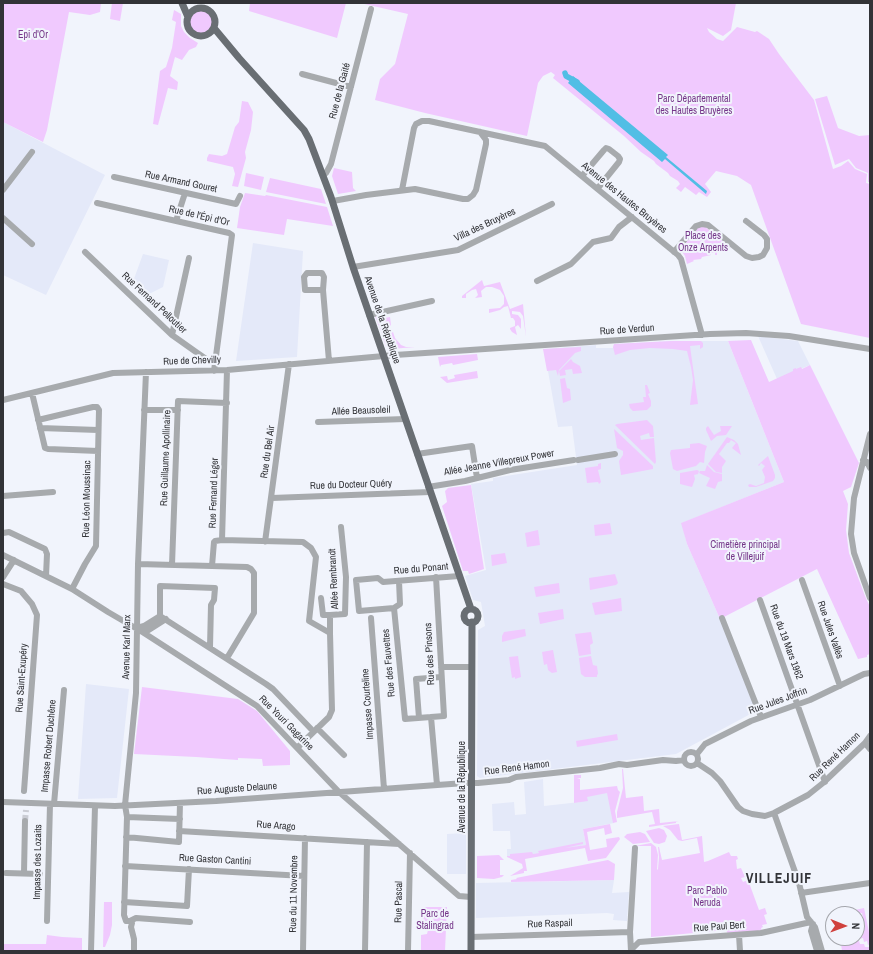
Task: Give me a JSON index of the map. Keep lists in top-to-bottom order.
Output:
{
  "streets": {
    "main road": ["Avenue de la République"],
    "street": [
      "Rue de la Gaité",
      "Rue Armand Gouret",
      "Avenue des Hautes Bruyères",
      "Rue de l'Épi d'Or",
      "Villa des Bruyères",
      "Rue Fernand Pelloutier",
      "Rue de Verdun",
      "Rue de Chevilly",
      "Allée Beausoleil",
      "Rue du Bel Air",
      "Rue Guillaume Apollinaire",
      "Allée Jeanne Villepreux Power",
      "Rue du Docteur Quéry",
      "Rue Fernand Léger",
      "Rue Léon Moussinac",
      "Rue du Ponant",
      "Allée Rembrandt",
      "Rue Jules Vallès",
      "Rue du 19 Mars 1962",
      "Avenue Karl Marx",
      "Rue des Pinsons",
      "Rue des Fauvettes",
      "Rue Saint-Exupéry",
      "Rue Jules Joffrin",
      "Impasse Courteline",
      "Rue Youri Gagarine",
      "Impasse Robert Duchêne",
      "Rue René Hamon",
      "Rue Auguste Delaune",
      "Rue Arago",
      "Rue Gaston Cantini",
      "Impasse des Lozaits",
      "Rue du 11 Novembre",
      "Rue Pascal",
      "Rue Raspail",
      "Rue Paul Bert"
    ]
  },
  "crossings": [
    ["Rue de la Gaité", "Avenue de la République"],
    ["Avenue des Hautes Bruyères", "Rue de Verdun"],
    ["Rue de l'Épi d'Or", "Rue Fernand Pelloutier"],
    ["Rue de l'Épi d'Or", "Rue de Chevilly"],
    ["Villa des Bruyères", "Avenue de la République"],
    ["Avenue de la République", "Rue de Verdun"],
    ["Avenue de la République", "Rue de Chevilly"],
    ["Avenue de la République", "Allée Beausoleil"],
    ["Avenue de la République", "Allée Jeanne Villepreux Power"],
    ["Avenue de la République", "Rue du Docteur Quéry"],
    ["Avenue de la République", "Rue du Ponant"],
    ["Avenue de la République", "Rue Youri Gagarine"],
    ["Avenue de la République", "Rue René Hamon"],
    ["Avenue de la République", "Rue Auguste Delaune"],
    ["Avenue de la République", "Rue Raspail"],
    ["Rue de Verdun", "Rue de Chevilly"],
    ["Rue de Chevilly", "Rue du Bel Air"],
    ["Rue de Chevilly", "Rue Fernand Léger"],
    ["Rue de Chevilly", "Rue Léon Moussinac"],
    ["Rue de Chevilly", "Avenue Karl Marx"],
    ["Rue du Bel Air", "Rue du Docteur Quéry"],
    ["Rue du Bel Air", "Rue Fernand Léger"],
    ["Rue Guillaume Apollinaire", "Rue Fernand Léger"],
    ["Allée Jeanne Villepreux Power", "Rue du Docteur Quéry"],
    ["Rue Fernand Léger", "Allée Rembrandt"],
    ["Rue Léon Moussinac", "Rue Youri Gagarine"],
    ["Rue du Ponant", "Rue des Pinsons"],
    ["Rue du Ponant", "Rue des Fauvettes"],
    ["Rue Jules Vallès", "Rue Jules Joffrin"],
    ["Rue du 19 Mars 1962", "Rue Jules Joffrin"],
    ["Rue du 19 Mars 1962", "Rue René Hamon"],
    ["Avenue Karl Marx", "Rue Youri Gagarine"],
    ["Avenue Karl Marx", "Rue Auguste Delaune"],
    ["Avenue Karl Marx", "Rue Gaston Cantini"],
    ["Rue des Pinsons", "Rue des Fauvettes"],
    ["Rue Jules Joffrin", "Rue René Hamon"],
    ["Impasse Courteline", "Rue Auguste Delaune"],
    ["Rue Youri Gagarine", "Rue Auguste Delaune"],
    ["Rue Youri Gagarine", "Rue Arago"],
    ["Rue Youri Gagarine", "Rue Pascal"],
    ["Impasse Robert Duchêne", "Rue Auguste Delaune"],
    ["Impasse Robert Duchêne", "Impasse des Lozaits"],
    ["Rue René Hamon", "Rue Auguste Delaune"],
    ["Rue Auguste Delaune", "Impasse des Lozaits"],
    ["Rue Arago", "Rue du 11 Novembre"],
    ["Rue Gaston Cantini", "Rue du 11 Novembre"]
  ],
  "districts": ["VILLEJUIF"],
  "parks": [
    "Epi d'Or",
    "Parc Départemental des Hautes Bruyères",
    "Place des Onze Arpents",
    "Cimetière principal de Villejuif",
    "Parc Pablo Neruda",
    "Parc de Stalingrad"
  ],
  "north": "right"
}
